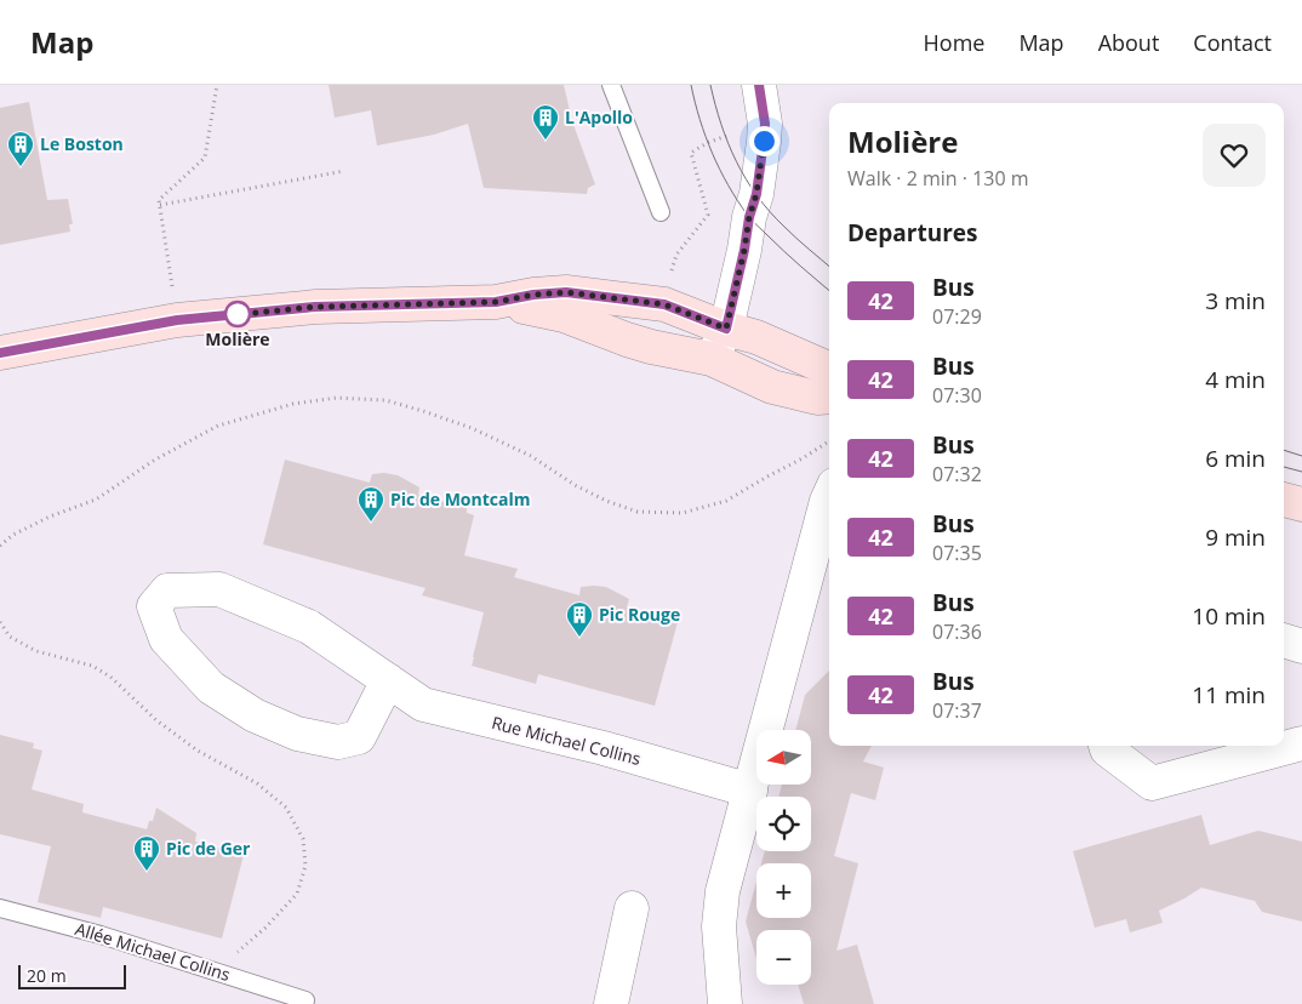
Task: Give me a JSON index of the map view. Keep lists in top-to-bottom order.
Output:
{
  "streets": {
    "street": ["Rue Michael Collins"],
    "lane": ["Allée Michael Collins"]
  },
  "places": {
    "building": [
      "L'Apollo",
      "Le Boston",
      "Pic de Montcalm",
      "Pic Rouge",
      "Pic de Ger"
    ],
    "other": ["Molière"]
  },
  "lines": ["bus line 42"],
  "scale_bar": "20 m",
  "north": "left",
  "page": {
    "header": "Map",
    "nav": [
      "Home",
      "Map",
      "About",
      "Contact"
    ],
    "heading": [
      ["Molière", "Walk · 2 min · 130 m"],
      "Departures"
    ],
    "list": [
      {
        "mark": "42",
        "name": "Bus",
        "note": "07:29",
        "value": "3 min"
      },
      {
        "mark": "42",
        "name": "Bus",
        "note": "07:30",
        "value": "4 min"
      },
      {
        "mark": "42",
        "name": "Bus",
        "note": "07:32",
        "value": "6 min"
      },
      {
        "mark": "42",
        "name": "Bus",
        "note": "07:35",
        "value": "9 min"
      },
      {
        "mark": "42",
        "name": "Bus",
        "note": "07:36",
        "value": "10 min"
      },
      {
        "mark": "42",
        "name": "Bus",
        "note": "07:37",
        "value": "11 min"
      }
    ],
    "map_buttons": ["+", "−"],
    "scale": "20 m"
  }
}
